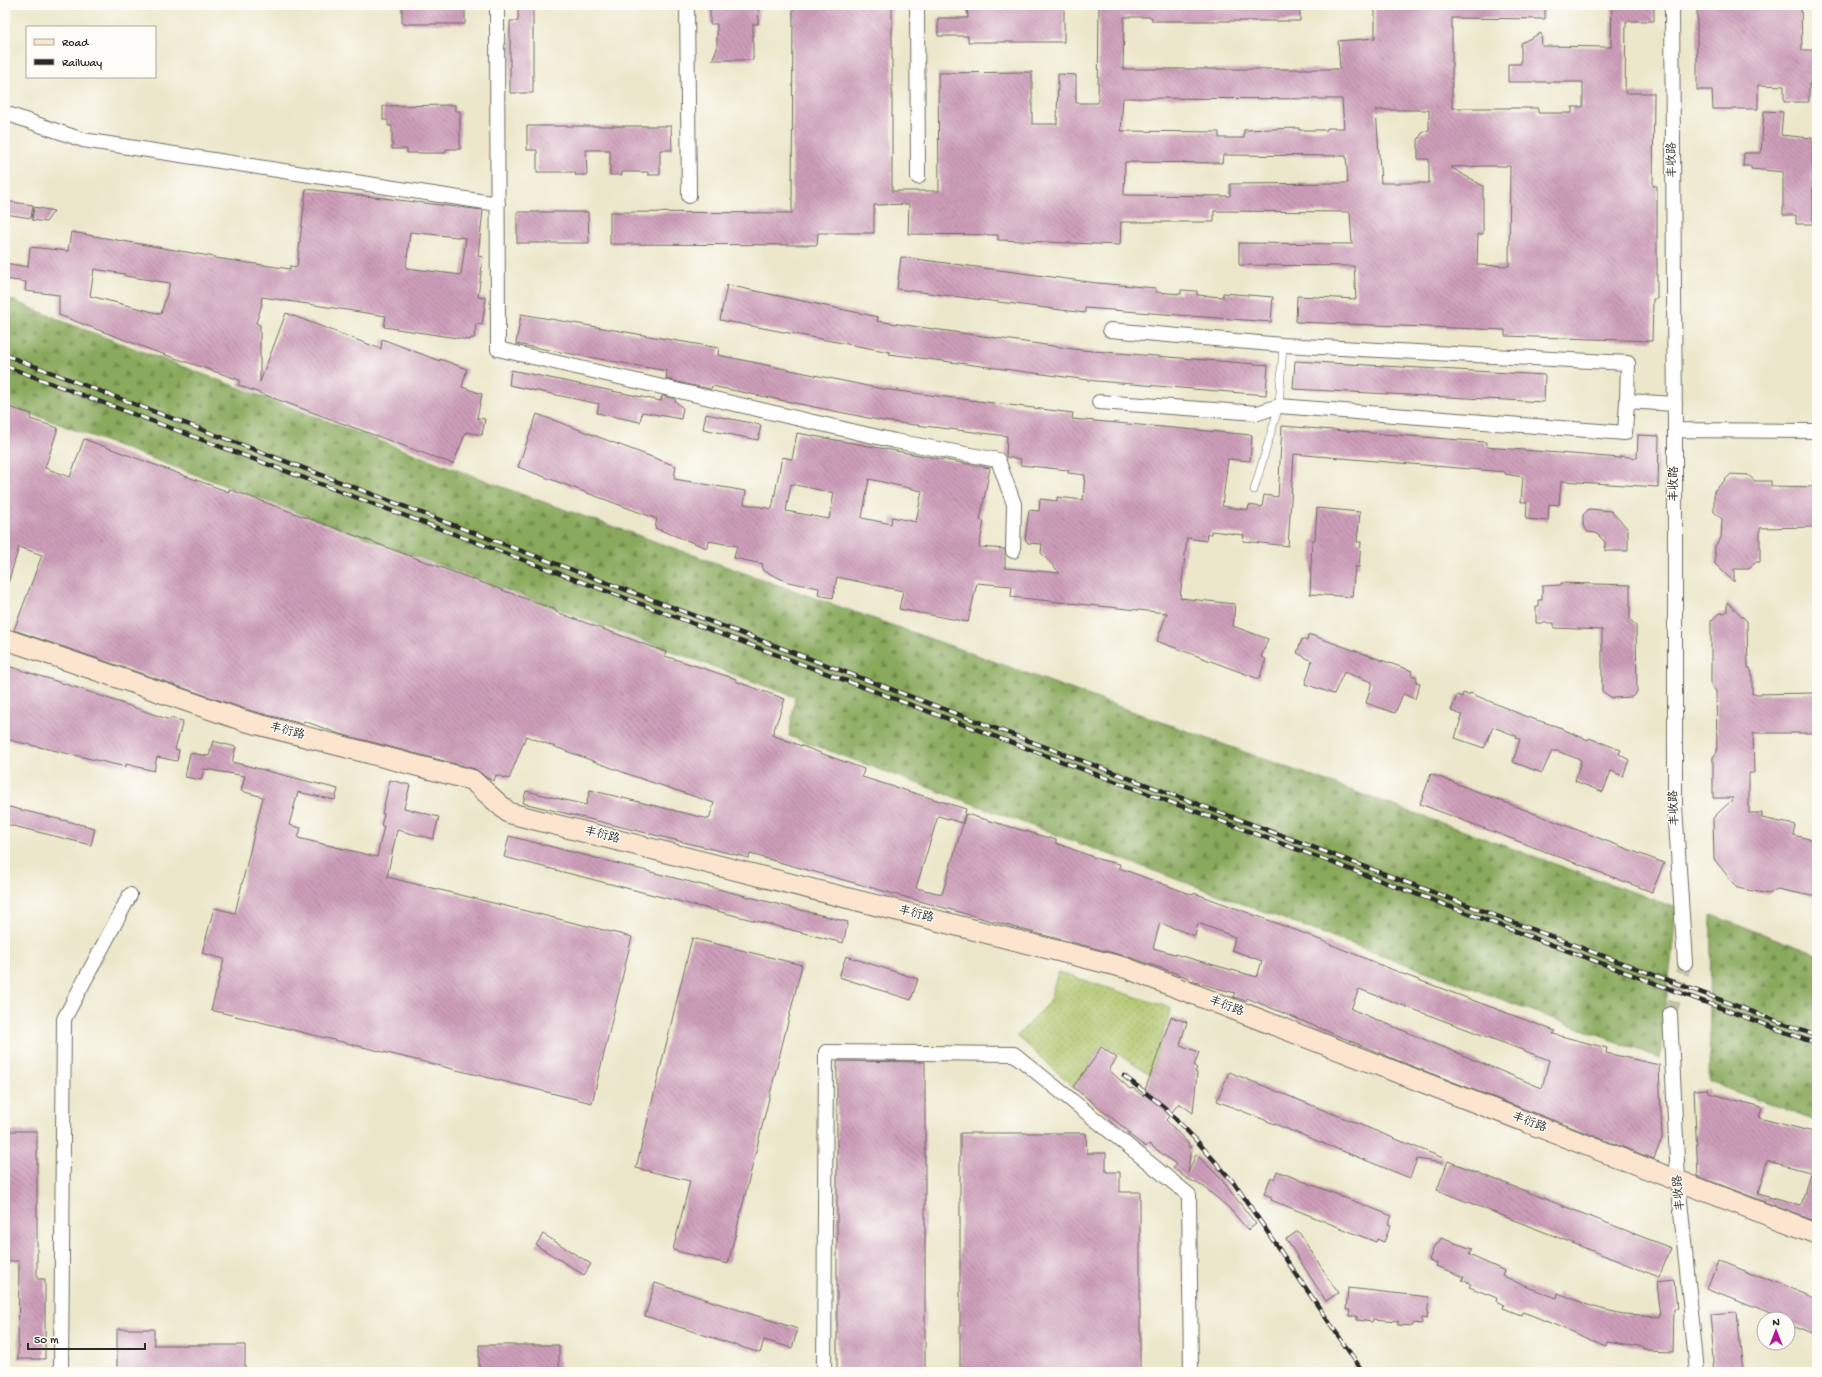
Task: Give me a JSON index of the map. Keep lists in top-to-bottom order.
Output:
{
  "streets": {
    "street": ["丰收路", "丰衍路"]
  },
  "crossings": [
    ["丰收路", "丰衍路"]
  ],
  "legend": ["Road", "Railway"],
  "scale_bar": "50 m",
  "north": "top"
}
